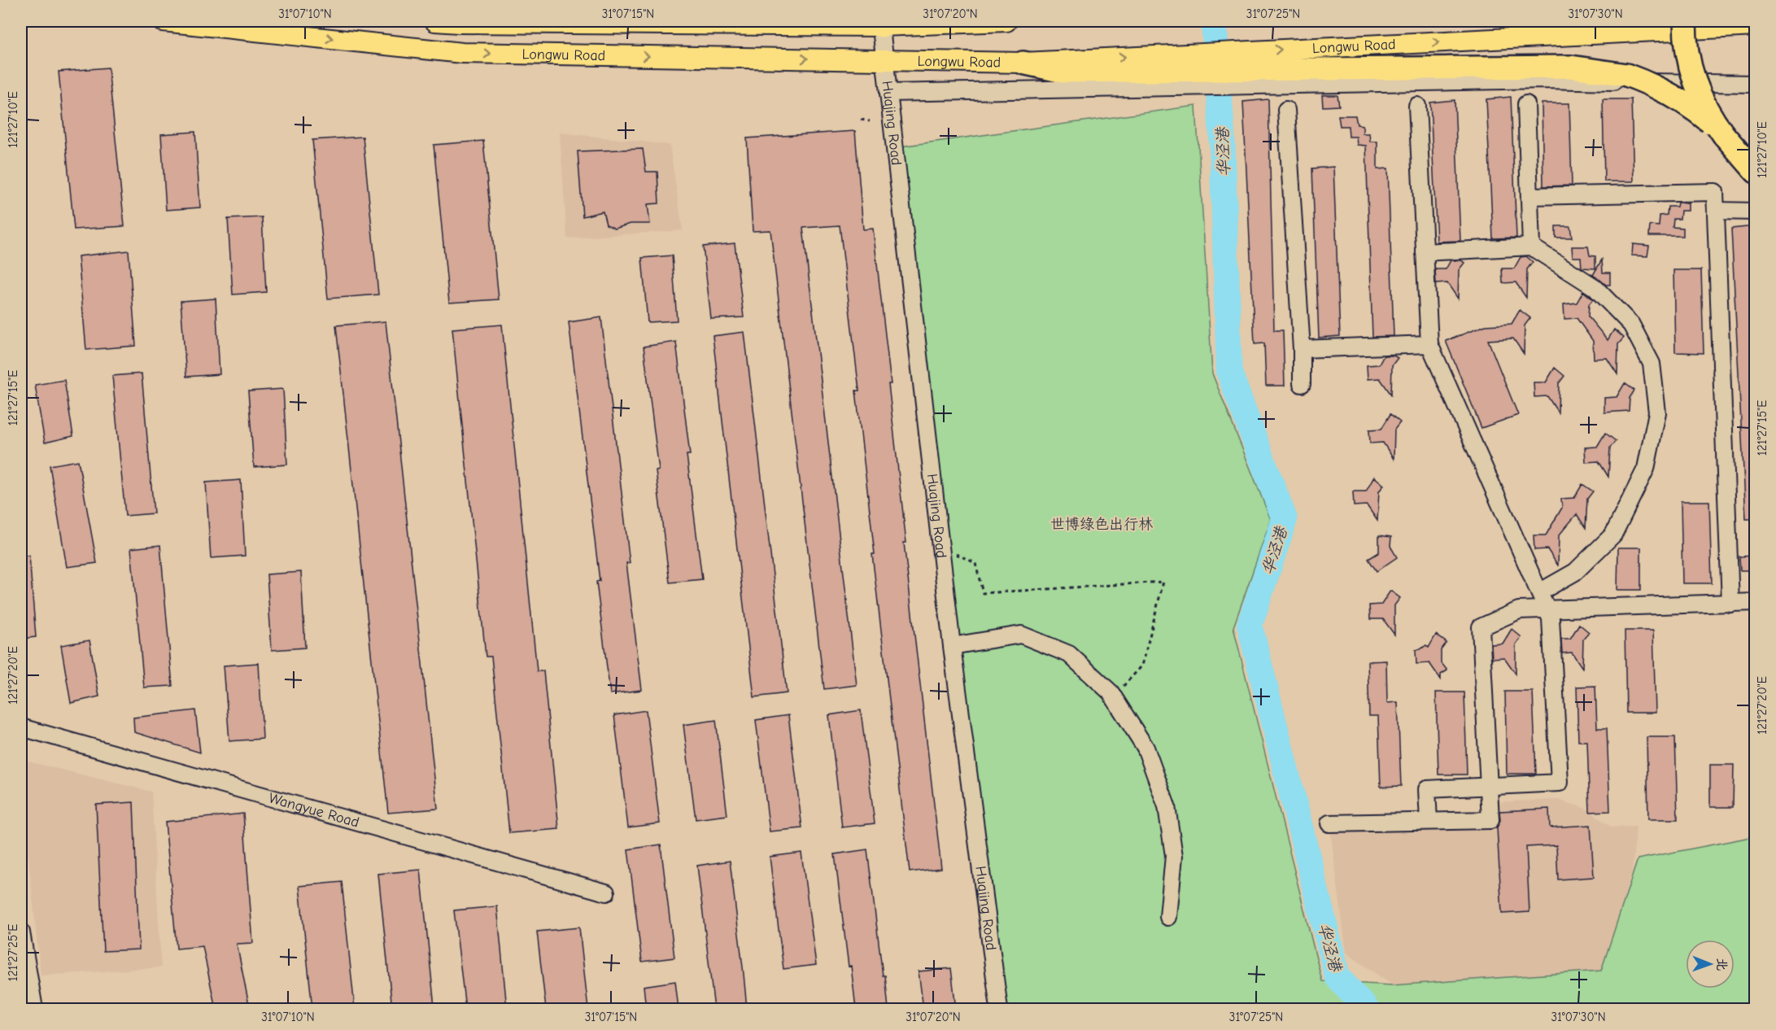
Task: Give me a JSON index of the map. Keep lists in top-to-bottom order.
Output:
{
  "streets": {
    "main road": ["Longwu Road"],
    "street": ["Huajing Road", "Wangyue Road"]
  },
  "crossings": [
    ["Longwu Road", "Huajing Road"]
  ],
  "water": ["华泾港"],
  "parks": ["世博绿色出行林"],
  "north": "right",
  "coordinates": [
    "31°07'10\"N",
    "31°07'15\"N",
    "31°07'20\"N",
    "31°07'25\"N",
    "31°07'30\"N",
    "121°27'10\"E",
    "121°27'15\"E",
    "121°27'20\"E",
    "121°27'25\"E"
  ]
}
